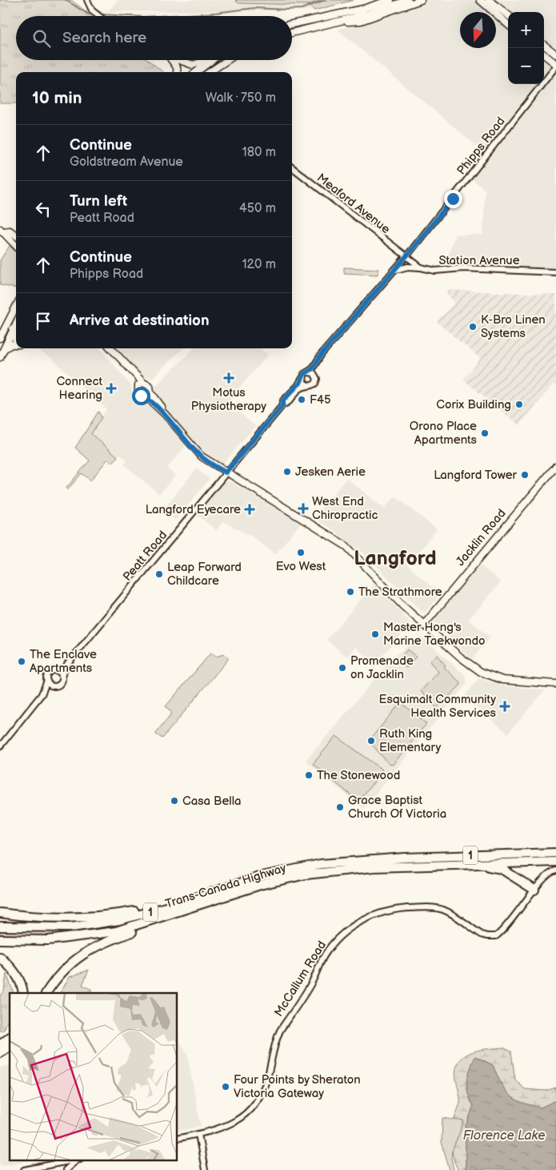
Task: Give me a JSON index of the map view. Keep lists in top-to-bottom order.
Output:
{
  "streets": {
    "highway": ["1", "Trans-Canada Highway"],
    "main road": ["Jacklin Road"],
    "street": [
      "Phipps Road",
      "Meaford Avenue",
      "Station Avenue",
      "Peatt Road",
      "McCallum Road"
    ]
  },
  "crossings": [
    ["Phipps Road", "Meaford Avenue"],
    ["Phipps Road", "Station Avenue"],
    ["Phipps Road", "Peatt Road"],
    ["Meaford Avenue", "Station Avenue"],
    ["Meaford Avenue", "Peatt Road"],
    ["Station Avenue", "Peatt Road"]
  ],
  "districts": ["Langford"],
  "water": ["Florence Lake"],
  "places": {
    "other": [
      "K-Bro Linen Systems",
      "F45",
      "Corix Building",
      "Orono Place Apartments",
      "Jesken Aerie",
      "Langford Tower",
      "Evo West",
      "Leap Forward Childcare",
      "The Strathmore",
      "Master Hong's Marine Taekwondo",
      "The Enclave Apartments",
      "Promenade on Jacklin",
      "Ruth King Elementary",
      "The Stonewood",
      "Casa Bella",
      "Grace Baptist Church Of Victoria",
      "Four Points by Sheraton Victoria Gateway"
    ],
    "health": [
      "Motus Physiotherapy",
      "Connect Hearing",
      "West End Chiropractic",
      "Langford Eyecare",
      "Esquimalt Community Health Services"
    ]
  },
  "north": "bottom",
  "page": {
    "map_buttons": ["+", "−"],
    "search": "Search here",
    "heading": ["10 min", "Walk · 750 m"],
    "list": [
      ["Continue", "Goldstream Avenue", "180 m"],
      ["Turn left", "Peatt Road", "450 m"],
      ["Continue", "Phipps Road", "120 m"],
      "Arrive at destination"
    ]
  }
}
